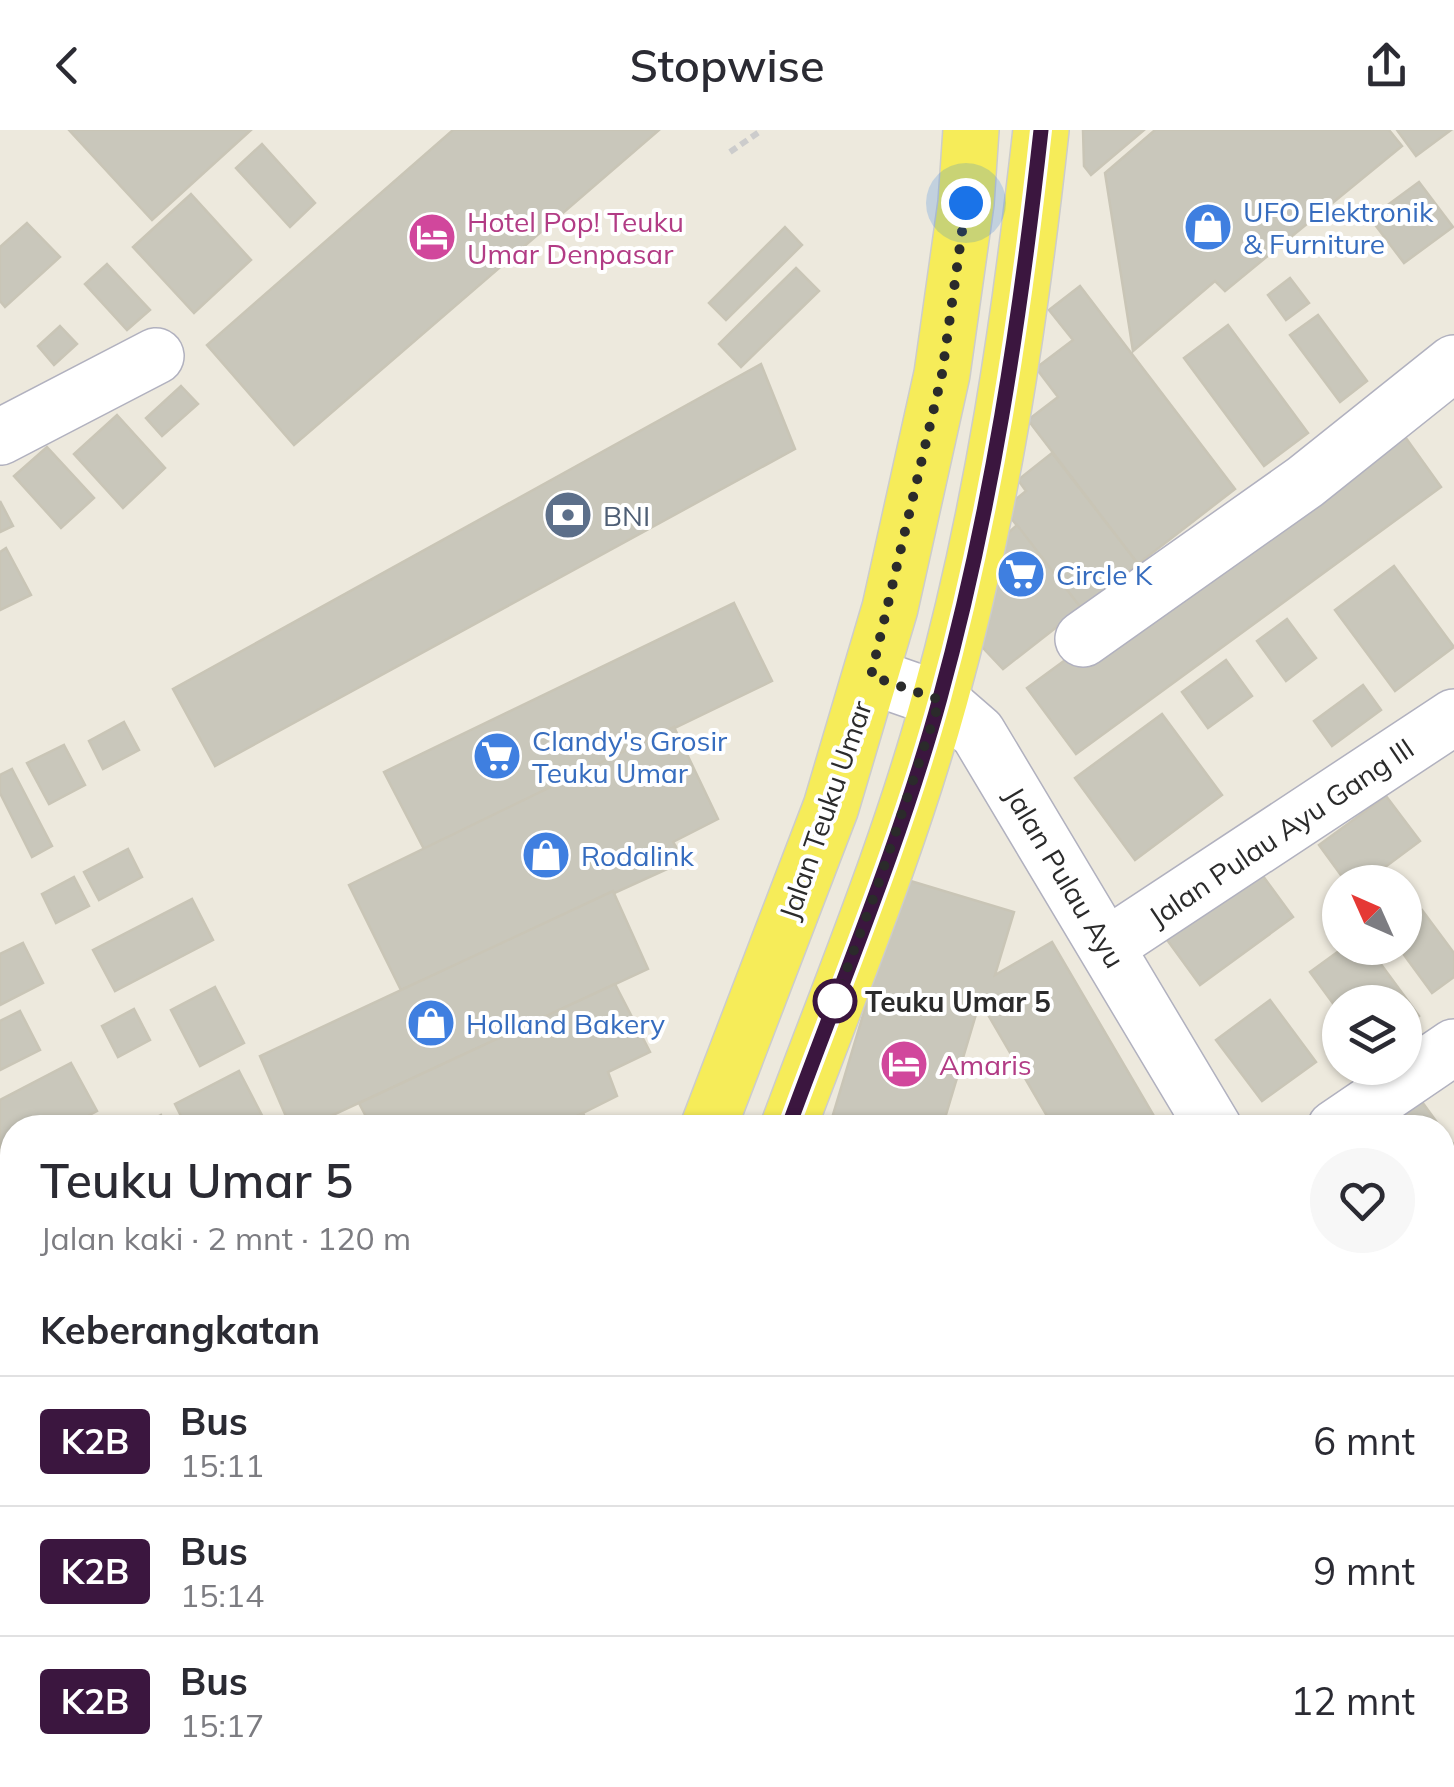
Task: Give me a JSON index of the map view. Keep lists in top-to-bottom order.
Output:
{
  "streets": {
    "main road": ["Jalan Teuku Umar"],
    "street": ["Jalan Pulau Ayu Gang III", "Jalan Pulau Ayu"]
  },
  "crossings": [
    ["Jalan Teuku Umar", "Jalan Pulau Ayu"],
    ["Jalan Pulau Ayu Gang III", "Jalan Pulau Ayu"]
  ],
  "places": {
    "shop": ["UFO Elektronik & Furniture", "Rodalink", "Holland Bakery"],
    "hotel": ["Hotel Pop! Teuku Umar Denpasar", "Amaris"],
    "bank": ["BNI"],
    "supermarket": ["Circle K", "Clandy's Grosir Teuku Umar"],
    "other": ["Teuku Umar 5"]
  },
  "lines": ["bus line K2B"],
  "north": "top left",
  "page": {
    "header": "Stopwise",
    "heading": [
      ["Teuku Umar 5", "Jalan kaki · 2 mnt · 120 m"],
      "Keberangkatan"
    ],
    "list": [
      {
        "mark": "K2B",
        "name": "Bus",
        "note": "15:11",
        "value": "6 mnt"
      },
      {
        "mark": "K2B",
        "name": "Bus",
        "note": "15:14",
        "value": "9 mnt"
      },
      {
        "mark": "K2B",
        "name": "Bus",
        "note": "15:17",
        "value": "12 mnt"
      }
    ]
  }
}
